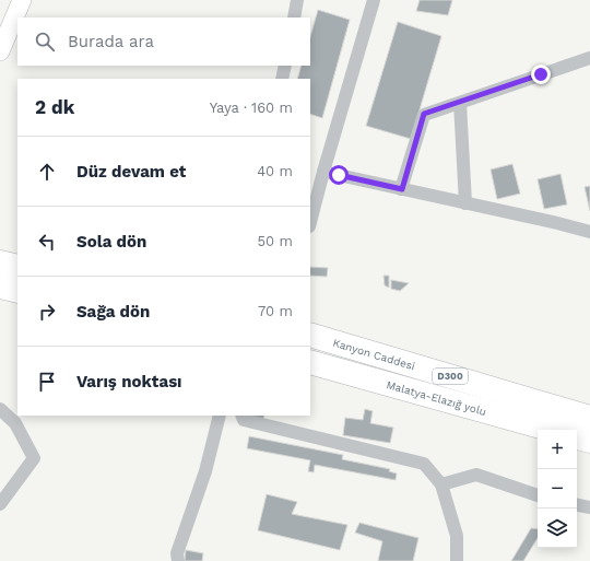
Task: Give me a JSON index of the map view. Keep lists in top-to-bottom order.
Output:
{
  "streets": {
    "highway": ["Kanyon Caddesi", "D300", "Malatya-Elazığ yolu"]
  },
  "page": {
    "search": "Burada ara",
    "heading": ["2 dk", "Yaya · 160 m"],
    "list": [
      ["Düz devam et", "40 m"],
      ["Sola dön", "50 m"],
      ["Sağa dön", "70 m"],
      "Varış noktası"
    ],
    "map_buttons": ["+", "−"]
  }
}
